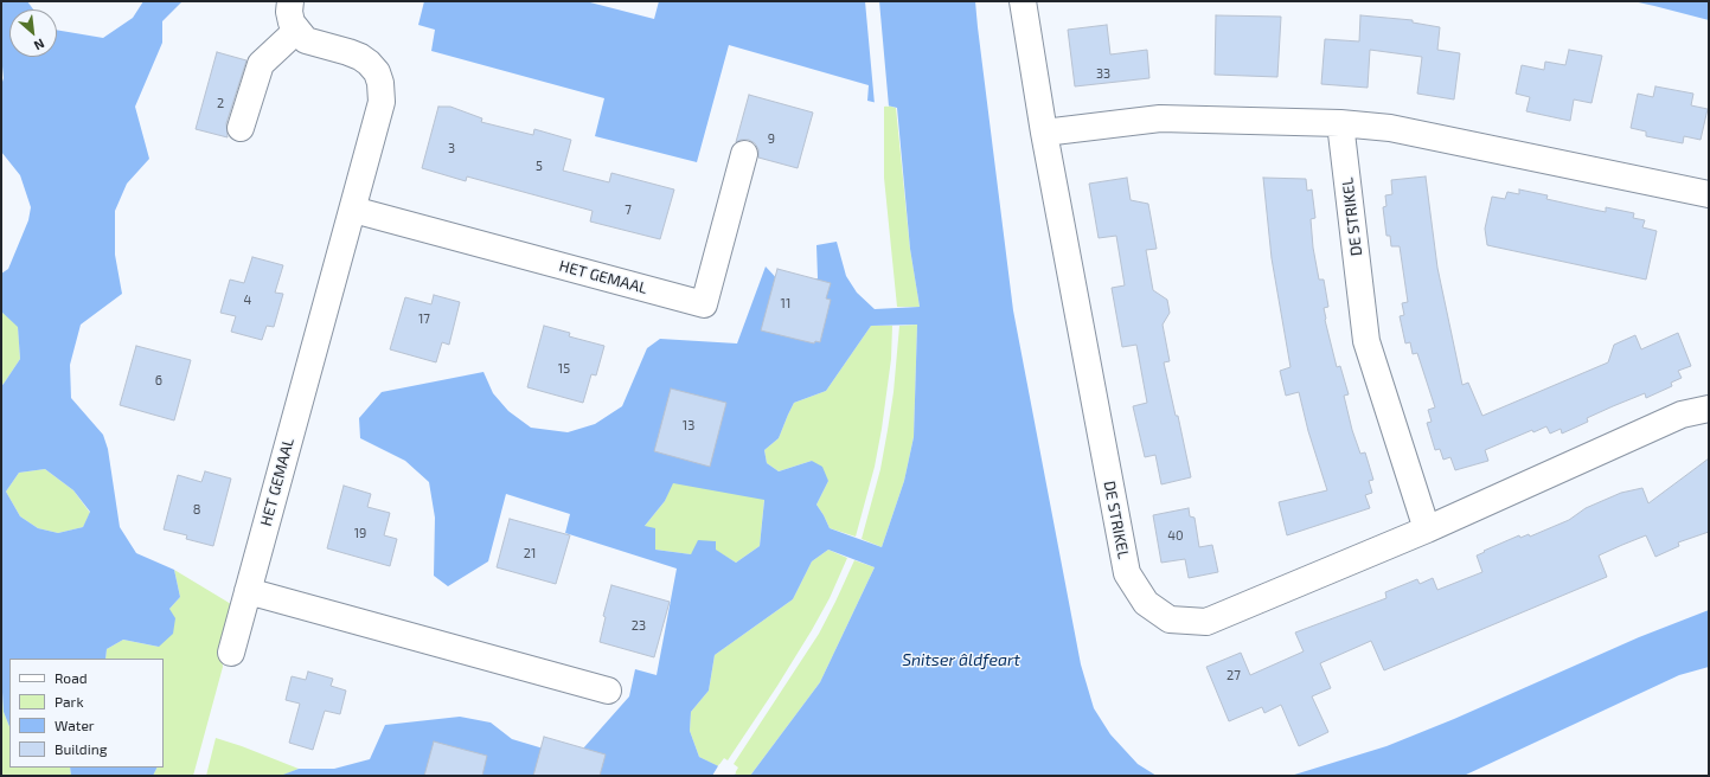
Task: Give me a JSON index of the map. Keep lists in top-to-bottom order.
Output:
{
  "streets": {
    "street": ["DE STRIKEL", "HET GEMAAL"]
  },
  "water": ["Snitser âldfeart"],
  "house_numbers": [
    "33",
    "2",
    "9",
    "3",
    "5",
    "7",
    "4",
    "11",
    "17",
    "15",
    "6",
    "13",
    "8",
    "19",
    "40",
    "21",
    "23",
    "27"
  ],
  "legend": [
    "Road",
    "Park",
    "Water",
    "Building"
  ],
  "north": "bottom right"
}
